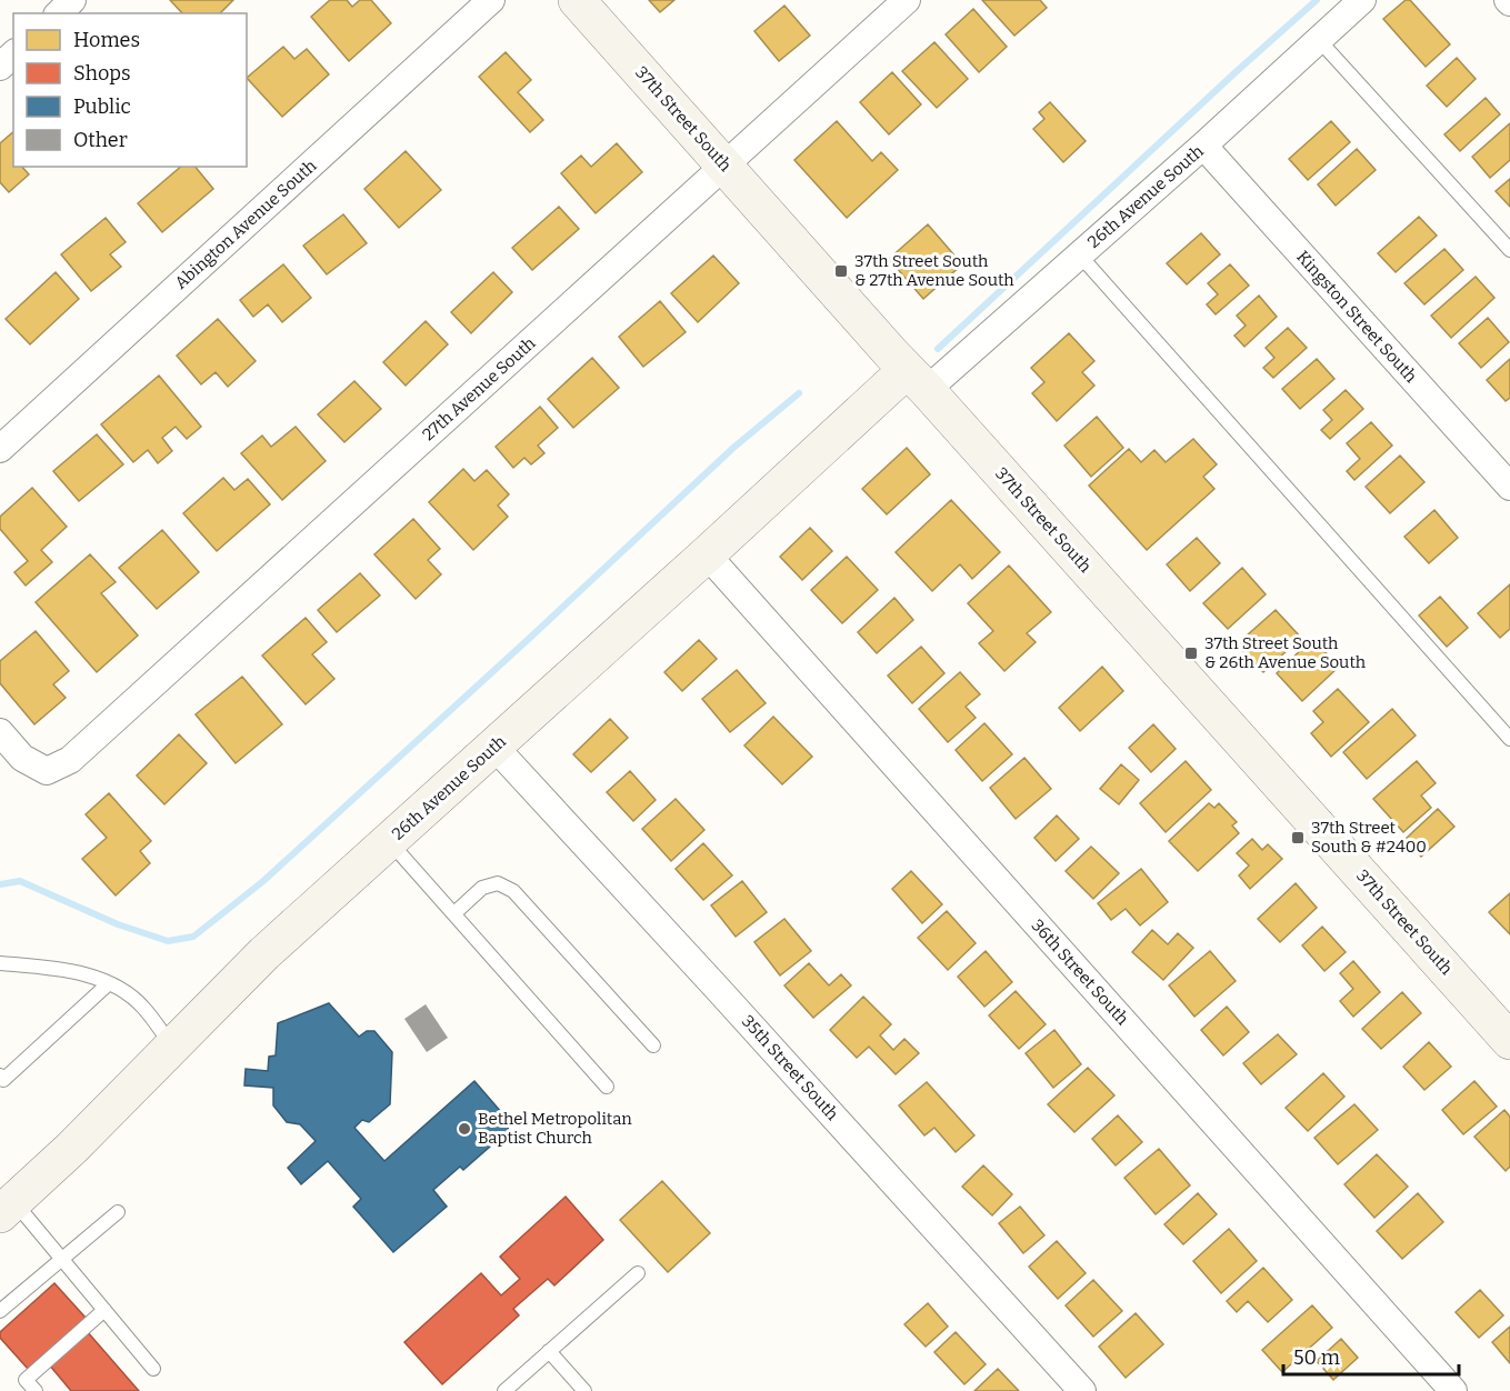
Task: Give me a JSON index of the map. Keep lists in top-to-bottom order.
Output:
{
  "streets": {
    "street": [
      "37th Street South",
      "26th Avenue South",
      "Abington Avenue South",
      "Kingston Street South",
      "27th Avenue South",
      "36th Street South",
      "35th Street South"
    ]
  },
  "crossings": [
    ["37th Street South", "26th Avenue South"],
    ["37th Street South", "27th Avenue South"],
    ["26th Avenue South", "Kingston Street South"],
    ["26th Avenue South", "36th Street South"],
    ["26th Avenue South", "35th Street South"]
  ],
  "places": {
    "transit": ["37th Street South & 27th Avenue South", "37th Street South & 26th Avenue South", "37th Street South & #2400"],
    "other": ["Bethel Metropolitan Baptist Church"]
  },
  "legend": [
    "Homes",
    "Shops",
    "Public",
    "Other"
  ],
  "scale_bar": "50 m"
}
